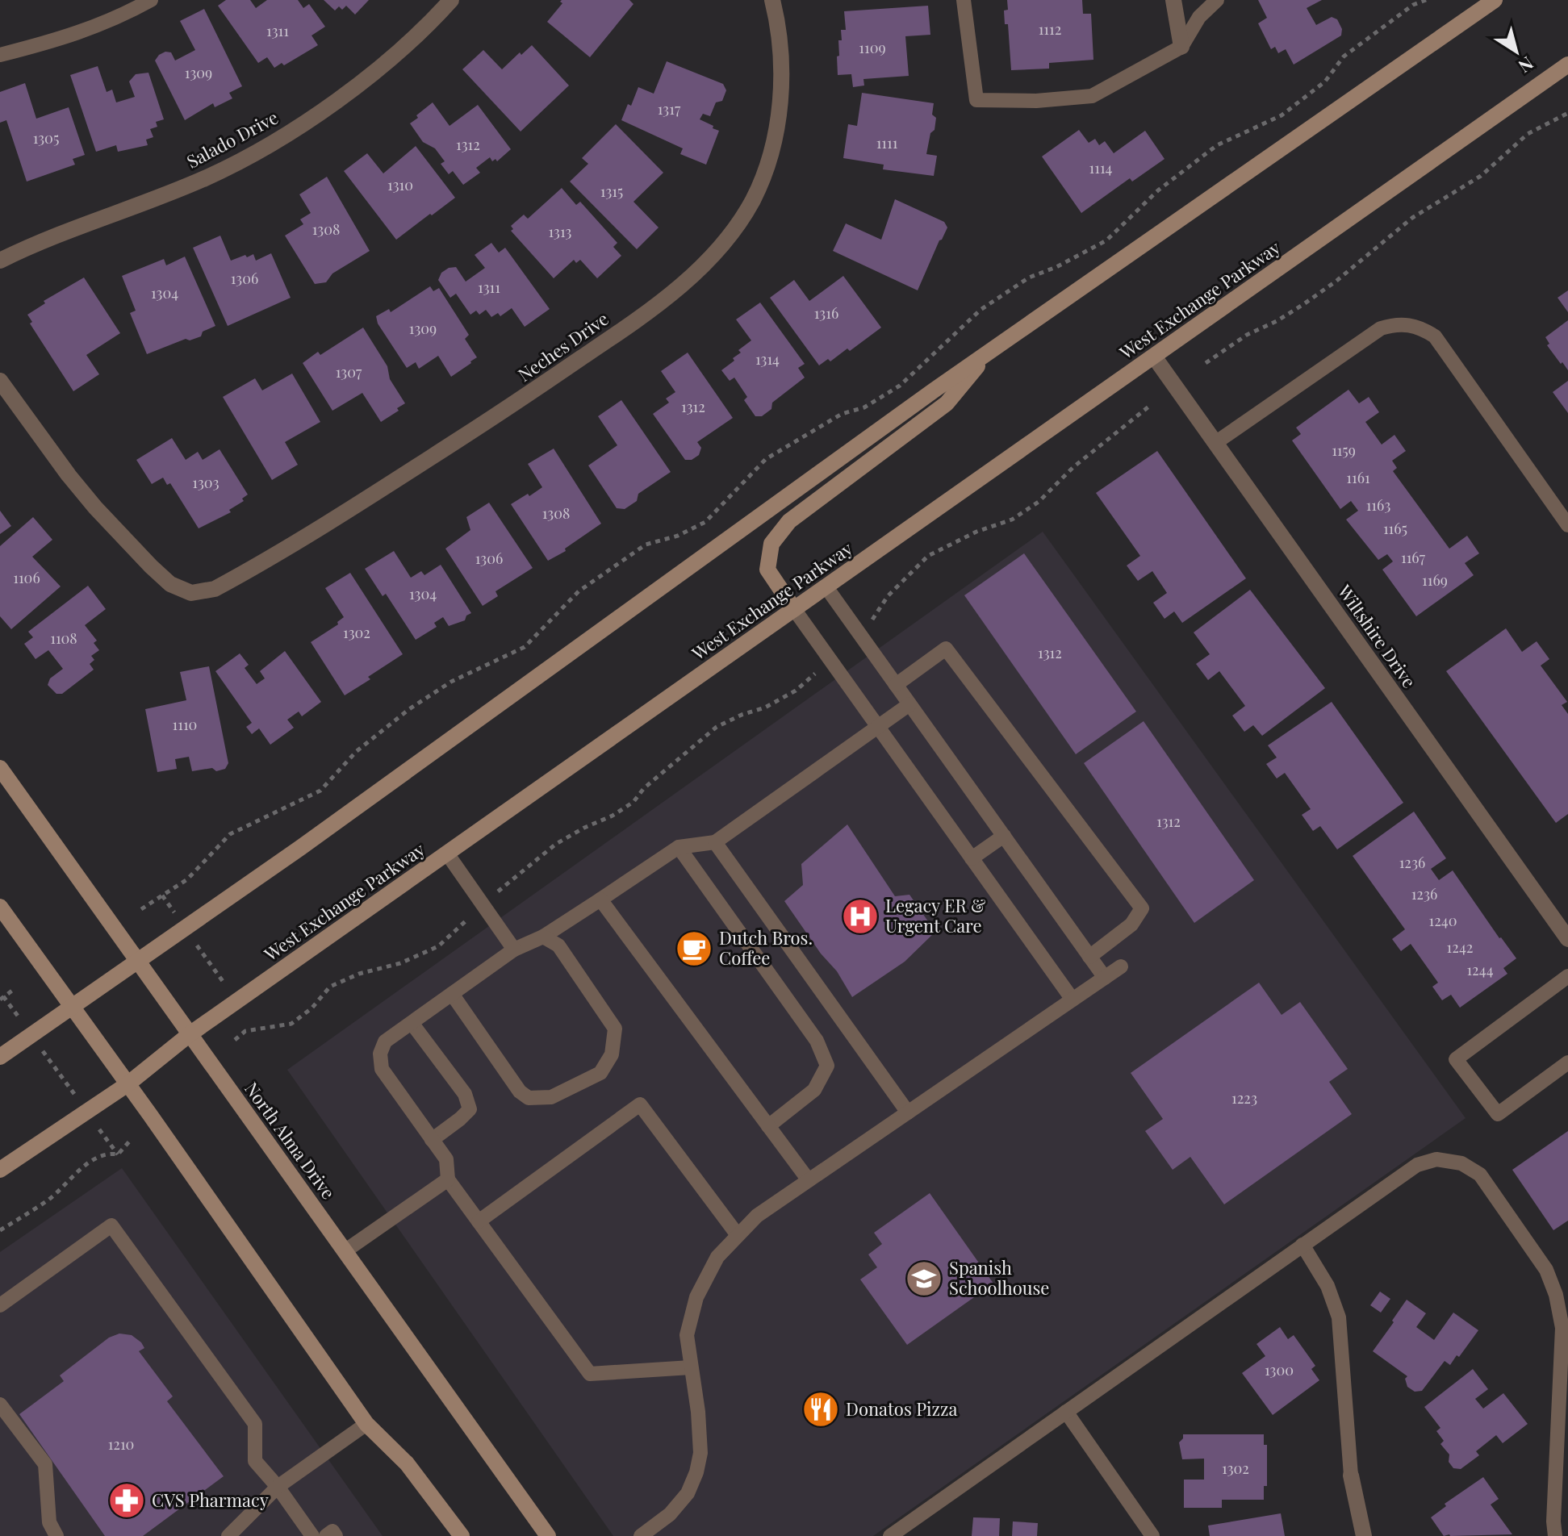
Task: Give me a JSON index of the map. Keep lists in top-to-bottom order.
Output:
{
  "streets": {
    "main road": ["West Exchange Parkway", "North Alma Drive"],
    "street": ["Salado Drive", "Neches Drive", "Wiltshire Drive"]
  },
  "crossings": [
    ["West Exchange Parkway", "Wiltshire Drive"],
    ["West Exchange Parkway", "North Alma Drive"]
  ],
  "places": {
    "hospital": ["Legacy ER & Urgent Care"],
    "cafe": ["Dutch Bros. Coffee"],
    "school or university": ["Spanish Schoolhouse"],
    "restaurant": ["Donatos Pizza"],
    "pharmacy": ["CVS Pharmacy"]
  },
  "house_numbers": [
    "1112",
    "1311",
    "1109",
    "1309",
    "1317",
    "1305",
    "1111",
    "1312",
    "1114",
    "1310",
    "1315",
    "1308",
    "1313",
    "1306",
    "1311",
    "1304",
    "1316",
    "1309",
    "1314",
    "1307",
    "1312",
    "1159",
    "1161",
    "1303",
    "1163",
    "1308",
    "1165",
    "1167",
    "1306",
    "1106",
    "1169",
    "1304",
    "1302",
    "1108",
    "1312",
    "1110",
    "1312",
    "1236",
    "1236",
    "1240",
    "1242",
    "1244",
    "1223",
    "1300",
    "1210",
    "1302"
  ],
  "north": "bottom right"
}
